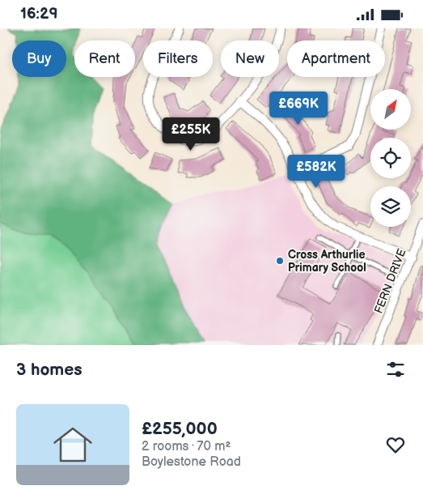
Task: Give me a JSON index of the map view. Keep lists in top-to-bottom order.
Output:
{
  "streets": {
    "street": ["FERN DRIVE"]
  },
  "places": ["Cross Arthurlie Primary School"],
  "north": "top right",
  "page": {
    "status": "16:29",
    "chip": [
      "Buy",
      "Rent",
      "Filters",
      "New",
      "Apartment"
    ],
    "price": ["£669K", "£255K", "£582K"],
    "heading": "3 homes",
    "list": [
      {
        "name": "£255,000",
        "note": "2 rooms · 70 m² · Boylestone Road"
      }
    ]
  }
}
